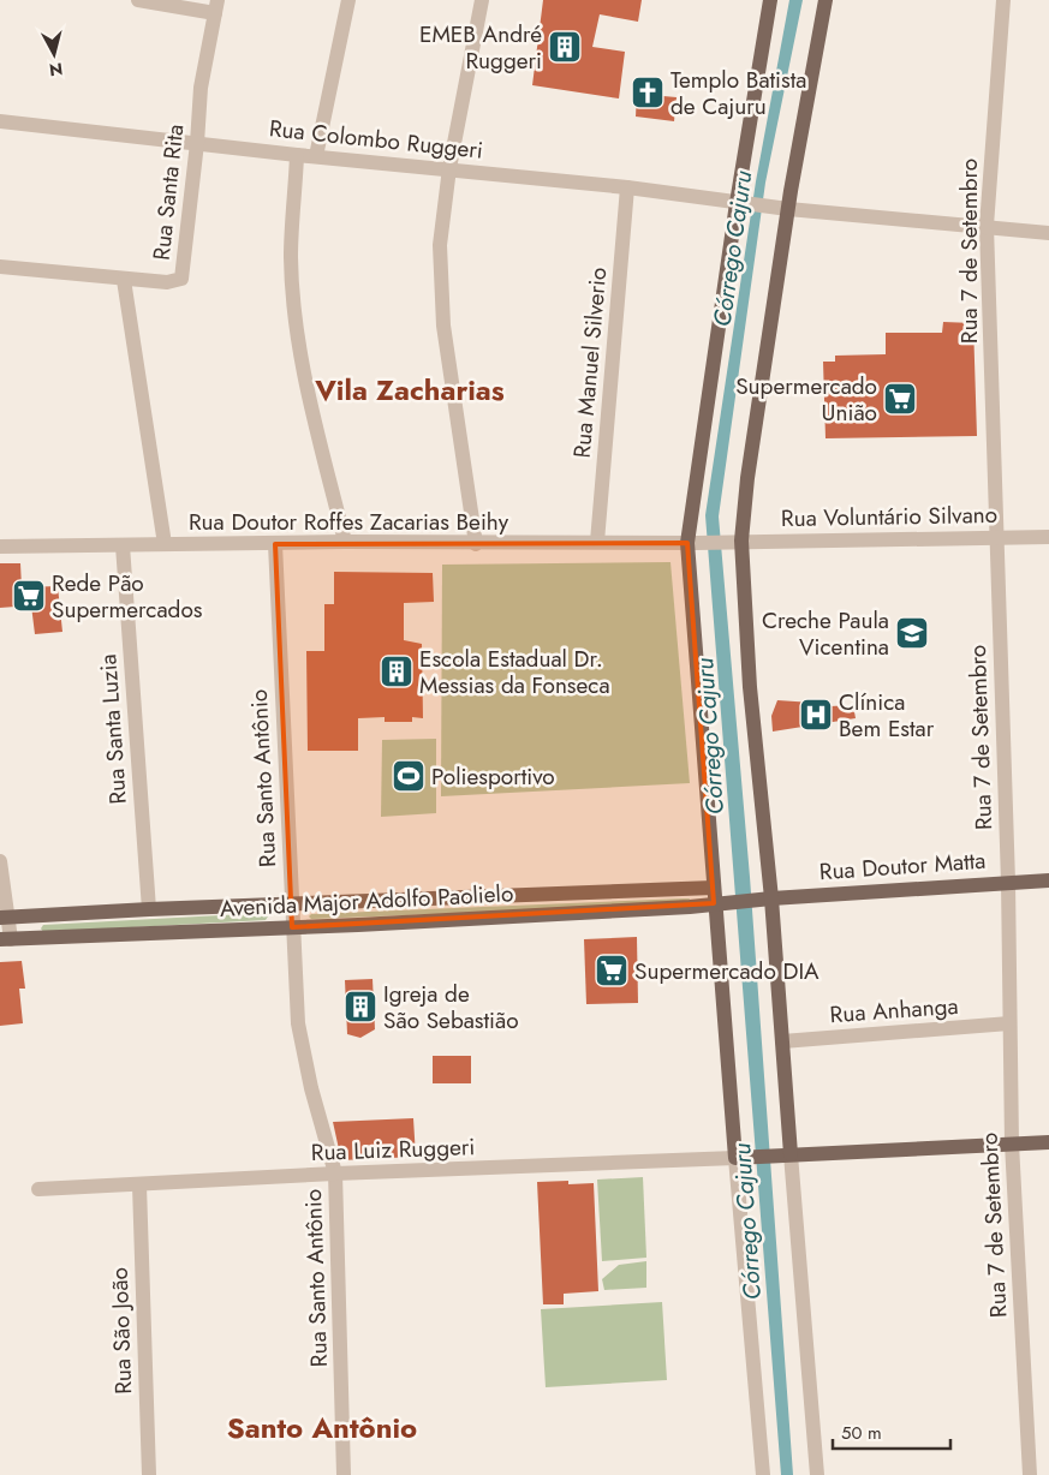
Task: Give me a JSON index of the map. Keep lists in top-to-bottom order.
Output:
{
  "streets": {
    "main road": ["Rua Doutor Matta", "Avenida Major Adolfo Paolielo"],
    "street": [
      "Rua Colombo Ruggeri",
      "Rua Santa Rita",
      "Rua 7 de Setembro",
      "Rua Manuel Silverio",
      "Rua Voluntário Silvano",
      "Rua Doutor Roffes Zacarias Beihy",
      "Rua Santa Luzia",
      "Rua Santo Antônio",
      "Rua Anhanga",
      "Rua Luiz Ruggeri",
      "Rua São João"
    ]
  },
  "crossings": [
    ["Rua Colombo Ruggeri", "Rua Santa Rita"],
    ["Rua Colombo Ruggeri", "Rua 7 de Setembro"],
    ["Rua Colombo Ruggeri", "Rua Manuel Silverio"],
    ["Rua 7 de Setembro", "Rua Voluntário Silvano"],
    ["Rua 7 de Setembro", "Rua Doutor Matta"],
    ["Rua 7 de Setembro", "Rua Anhanga"],
    ["Rua Manuel Silverio", "Rua Doutor Roffes Zacarias Beihy"],
    ["Rua Voluntário Silvano", "Rua Doutor Roffes Zacarias Beihy"],
    ["Rua Doutor Roffes Zacarias Beihy", "Rua Santa Luzia"],
    ["Rua Doutor Roffes Zacarias Beihy", "Rua Santo Antônio"],
    ["Rua Santa Luzia", "Avenida Major Adolfo Paolielo"],
    ["Rua Santo Antônio", "Avenida Major Adolfo Paolielo"],
    ["Rua Santo Antônio", "Rua Luiz Ruggeri"],
    ["Rua Doutor Matta", "Avenida Major Adolfo Paolielo"],
    ["Rua Luiz Ruggeri", "Rua São João"]
  ],
  "districts": ["Vila Zacharias", "Santo Antônio"],
  "water": ["Córrego Cajuru"],
  "places": {
    "building": ["EMEB André Ruggeri", "Escola Estadual Dr. Messias da Fonseca", "Igreja de São Sebastião"],
    "church": ["Templo Batista de Cajuru"],
    "supermarket": ["Supermercado União", "Rede Pão Supermercados", "Supermercado DIA"],
    "school or university": ["Creche Paula Vicentina"],
    "hospital": ["Clínica Bem Estar"],
    "sports": ["Poliesportivo"]
  },
  "scale_bar": "50 m",
  "north": "bottom"
}
